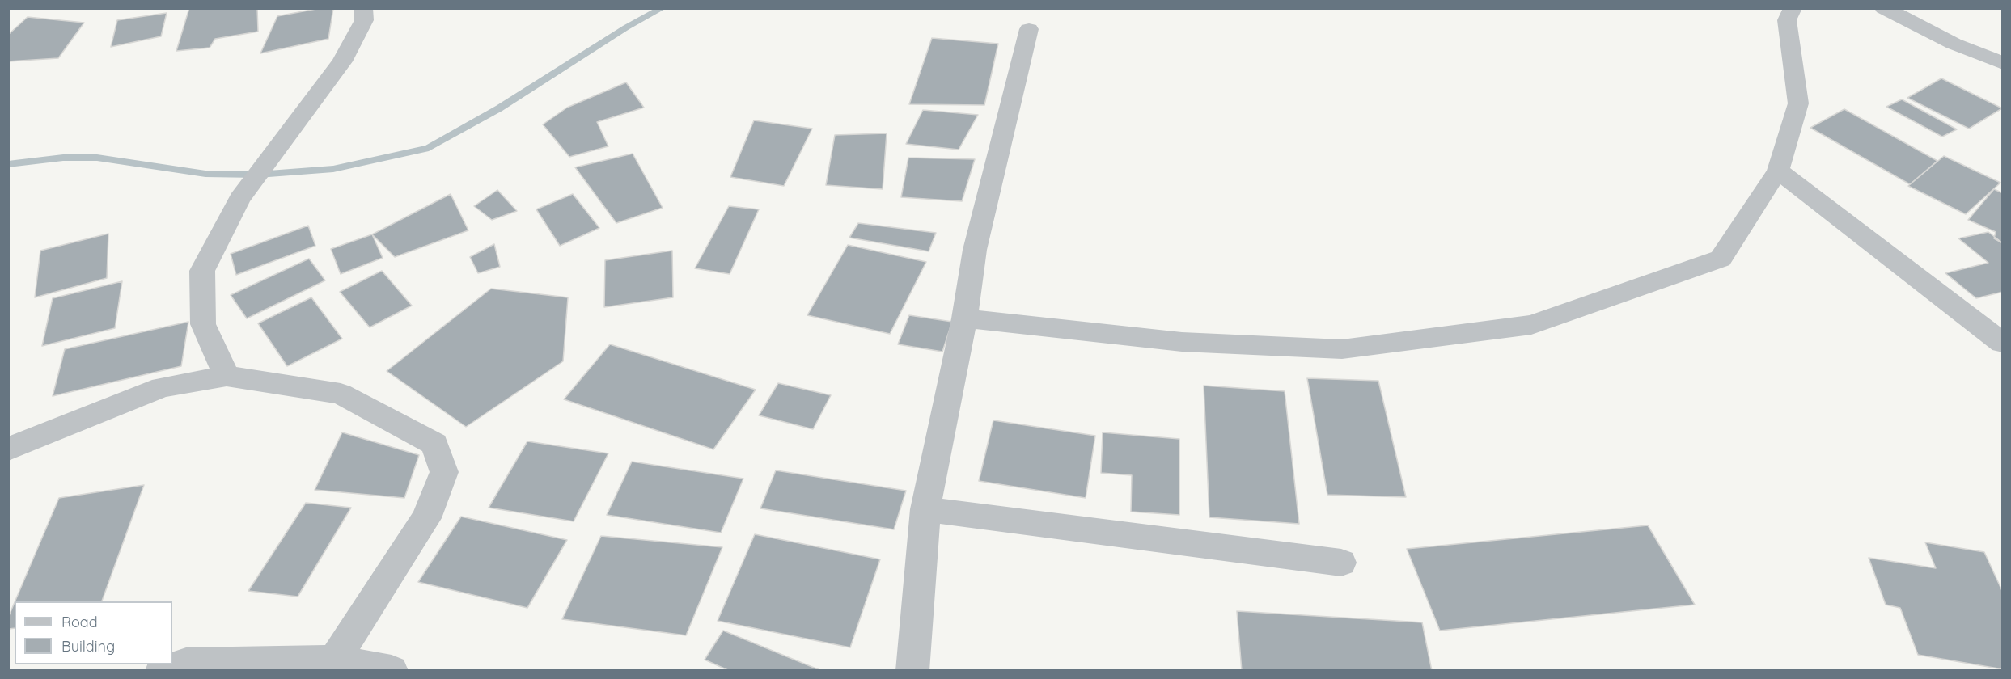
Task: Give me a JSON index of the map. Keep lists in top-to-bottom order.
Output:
{
  "legend": ["Road", "Building"]
}
